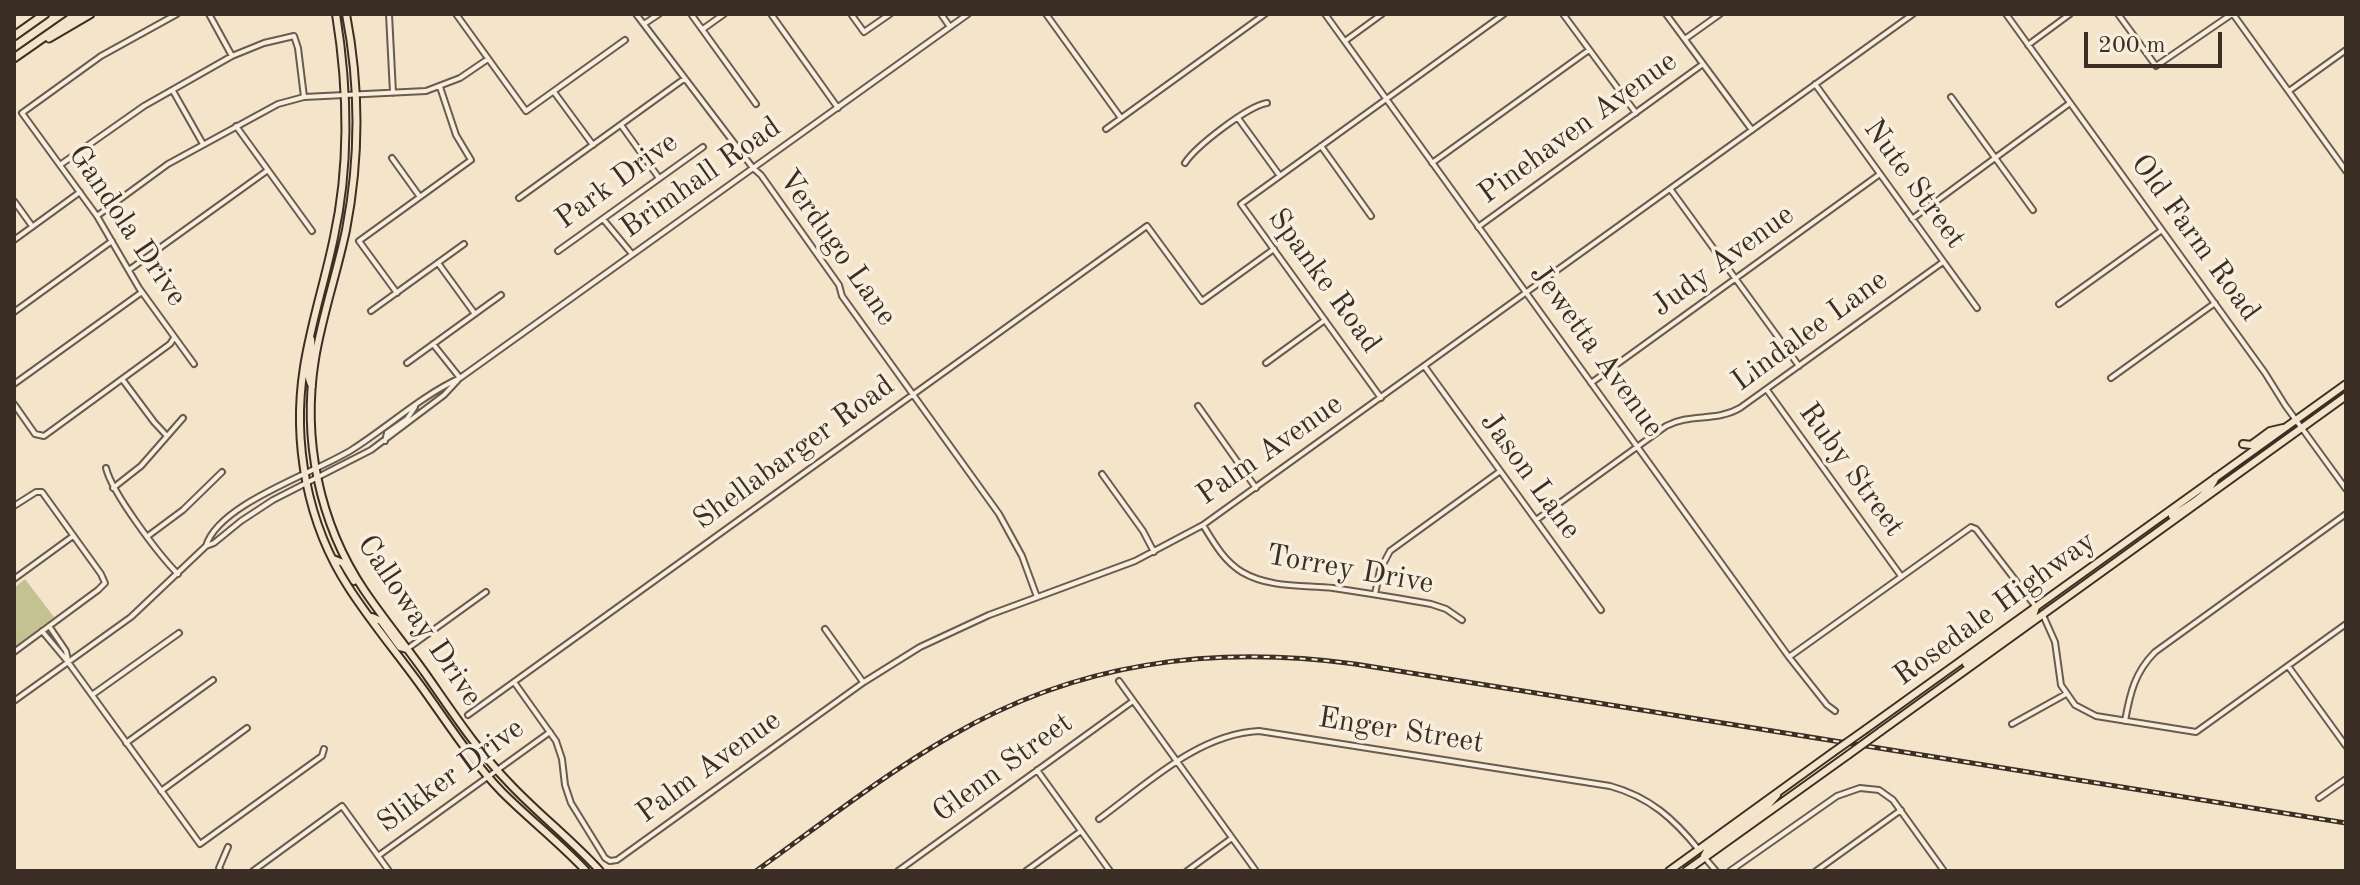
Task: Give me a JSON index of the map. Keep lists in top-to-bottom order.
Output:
{
  "streets": {
    "main road": ["Rosedale Highway", "Calloway Drive"],
    "street": [
      "Pinehaven Avenue",
      "Brimhall Road",
      "Park Drive",
      "Nute Street",
      "Gandola Drive",
      "Old Farm Road",
      "Verdugo Lane",
      "Judy Avenue",
      "Spanke Road",
      "Lindalee Lane",
      "Jewetta Avenue",
      "Palm Avenue",
      "Shellabarger Road",
      "Ruby Street",
      "Jason Lane",
      "Torrey Drive",
      "Enger Street",
      "Glenn Street",
      "Slikker Drive"
    ]
  },
  "crossings": [
    ["Pinehaven Avenue", "Jewetta Avenue"],
    ["Brimhall Road", "Verdugo Lane"],
    ["Brimhall Road", "Calloway Drive"],
    ["Nute Street", "Judy Avenue"],
    ["Nute Street", "Lindalee Lane"],
    ["Nute Street", "Palm Avenue"],
    ["Old Farm Road", "Rosedale Highway"],
    ["Verdugo Lane", "Palm Avenue"],
    ["Verdugo Lane", "Shellabarger Road"],
    ["Judy Avenue", "Jewetta Avenue"],
    ["Spanke Road", "Palm Avenue"],
    ["Spanke Road", "Shellabarger Road"],
    ["Lindalee Lane", "Jewetta Avenue"],
    ["Lindalee Lane", "Ruby Street"],
    ["Lindalee Lane", "Jason Lane"],
    ["Jewetta Avenue", "Palm Avenue"],
    ["Palm Avenue", "Jason Lane"],
    ["Palm Avenue", "Torrey Drive"],
    ["Palm Avenue", "Slikker Drive"],
    ["Rosedale Highway", "Enger Street"],
    ["Calloway Drive", "Slikker Drive"]
  ],
  "scale_bar": "200 m"
}
